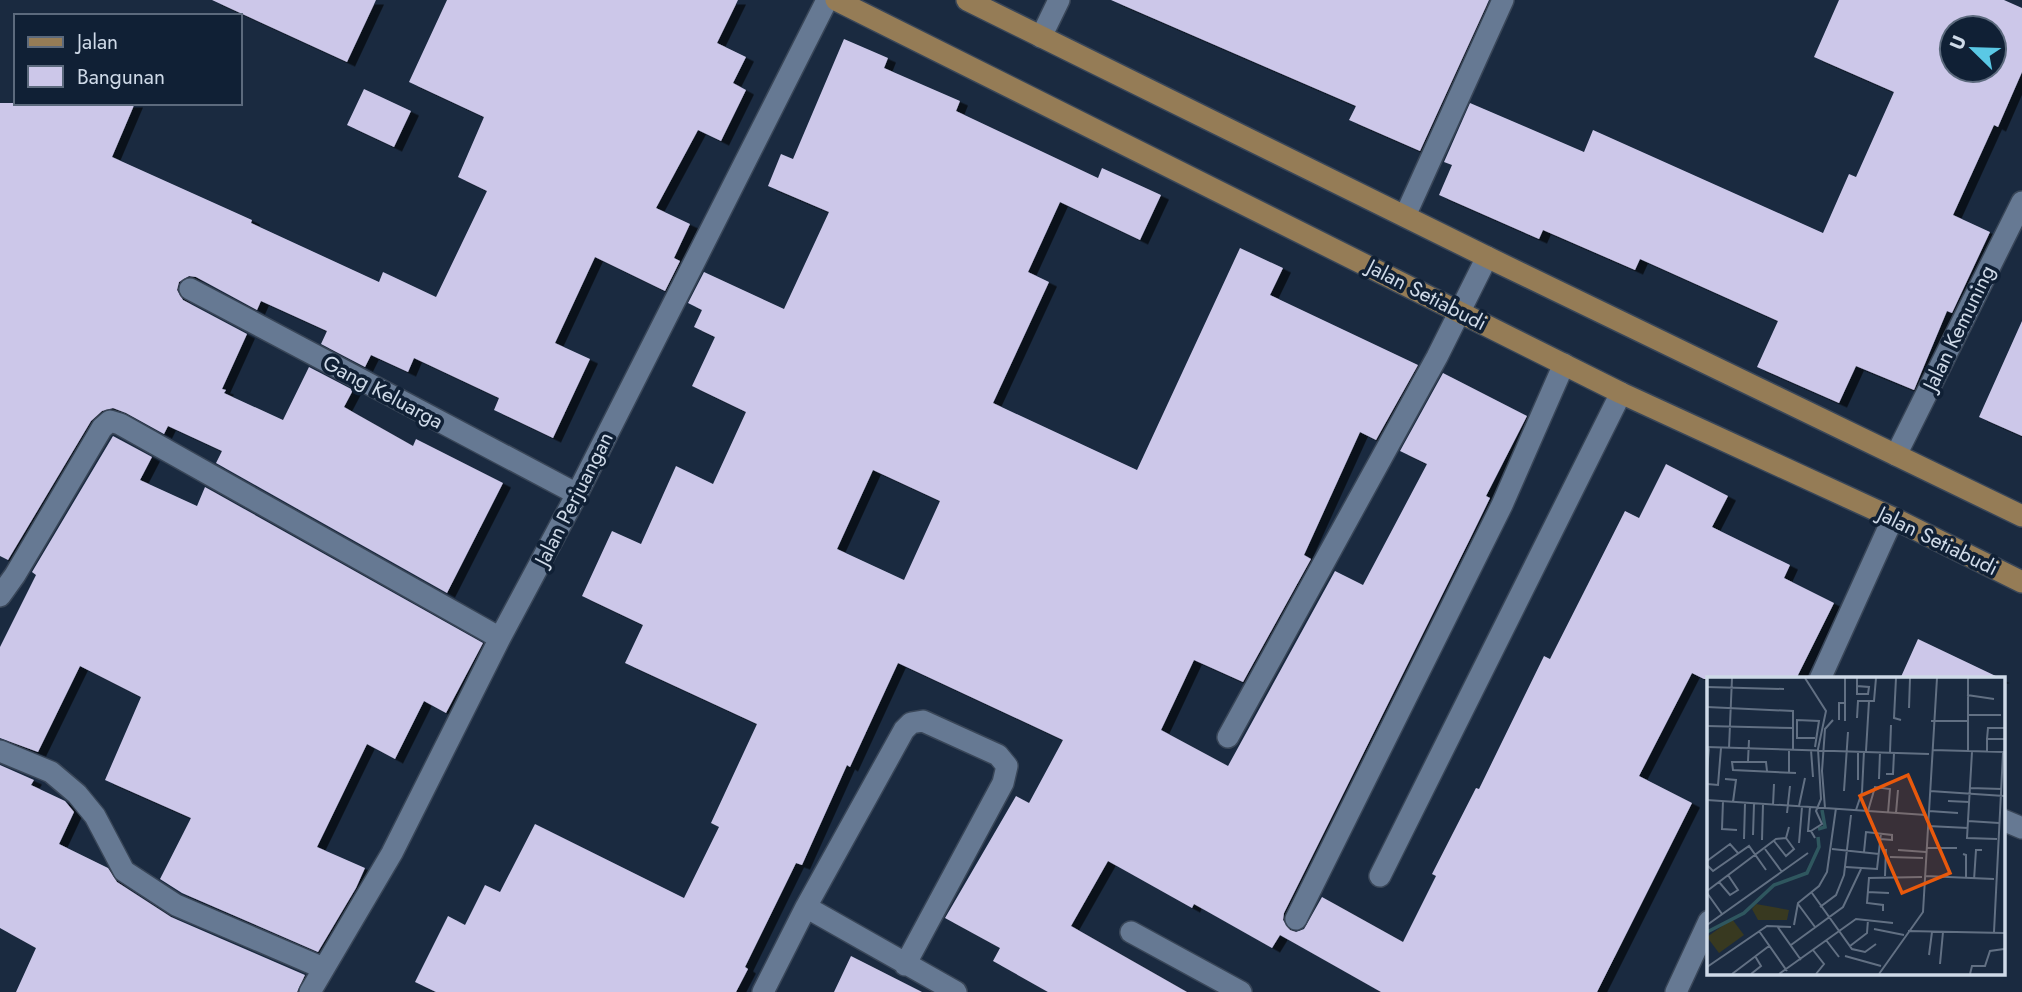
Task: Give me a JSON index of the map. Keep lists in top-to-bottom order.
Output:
{
  "streets": {
    "main road": ["Jalan Setiabudi"],
    "street": ["Jalan Kemuning", "Gang Keluarga", "Jalan Perjuangan"]
  },
  "crossings": [
    ["Gang Keluarga", "Jalan Perjuangan"]
  ],
  "legend": ["Jalan", "Bangunan"],
  "north": "top left"
}
